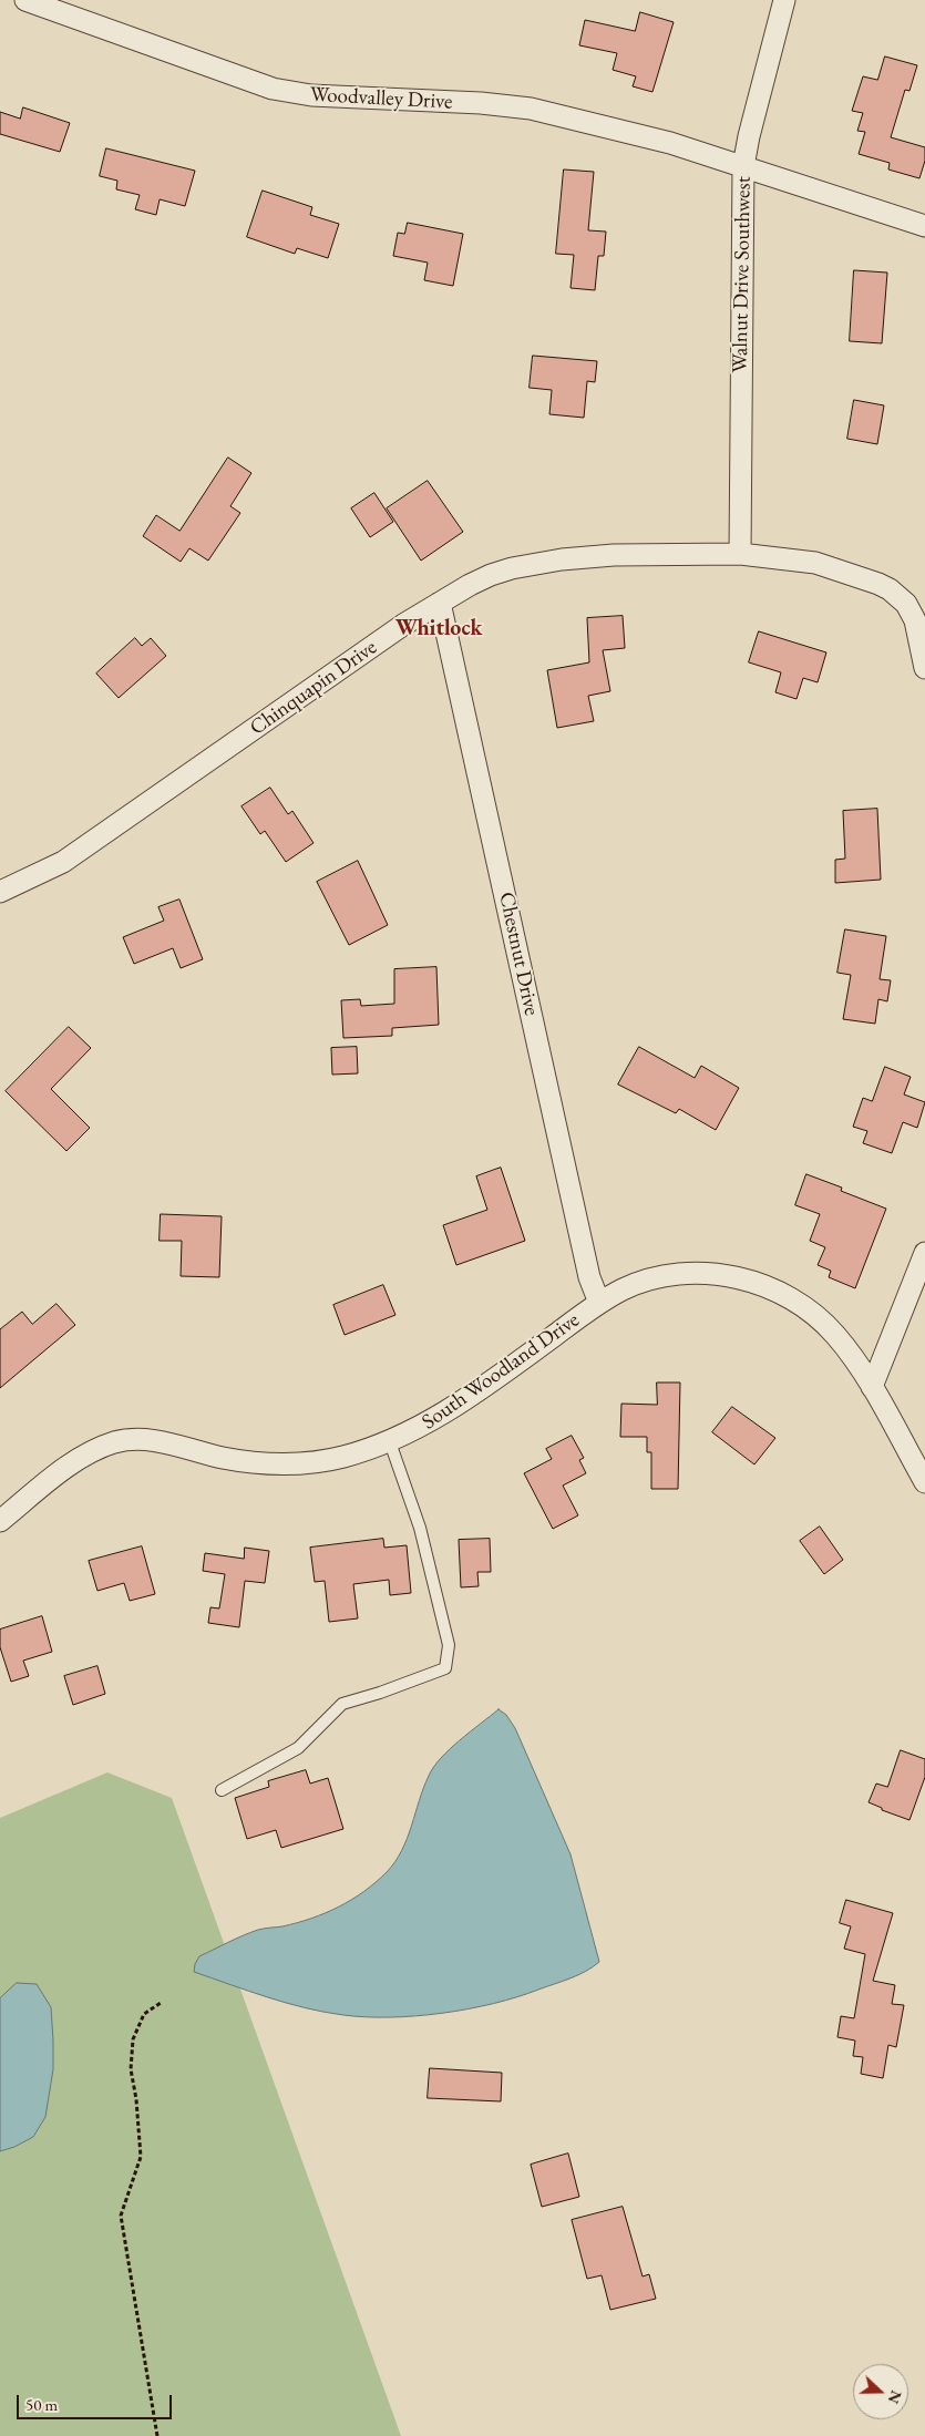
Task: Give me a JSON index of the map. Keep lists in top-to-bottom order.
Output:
{
  "streets": {
    "street": [
      "Woodvalley Drive",
      "Walnut Drive Southwest",
      "Chinquapin Drive",
      "Chestnut Drive",
      "South Woodland Drive"
    ]
  },
  "crossings": [
    ["Woodvalley Drive", "Walnut Drive Southwest"],
    ["Walnut Drive Southwest", "Chinquapin Drive"],
    ["Chinquapin Drive", "Chestnut Drive"],
    ["Chestnut Drive", "South Woodland Drive"]
  ],
  "districts": ["Whitlock"],
  "scale_bar": "50 m",
  "north": "right"
}
